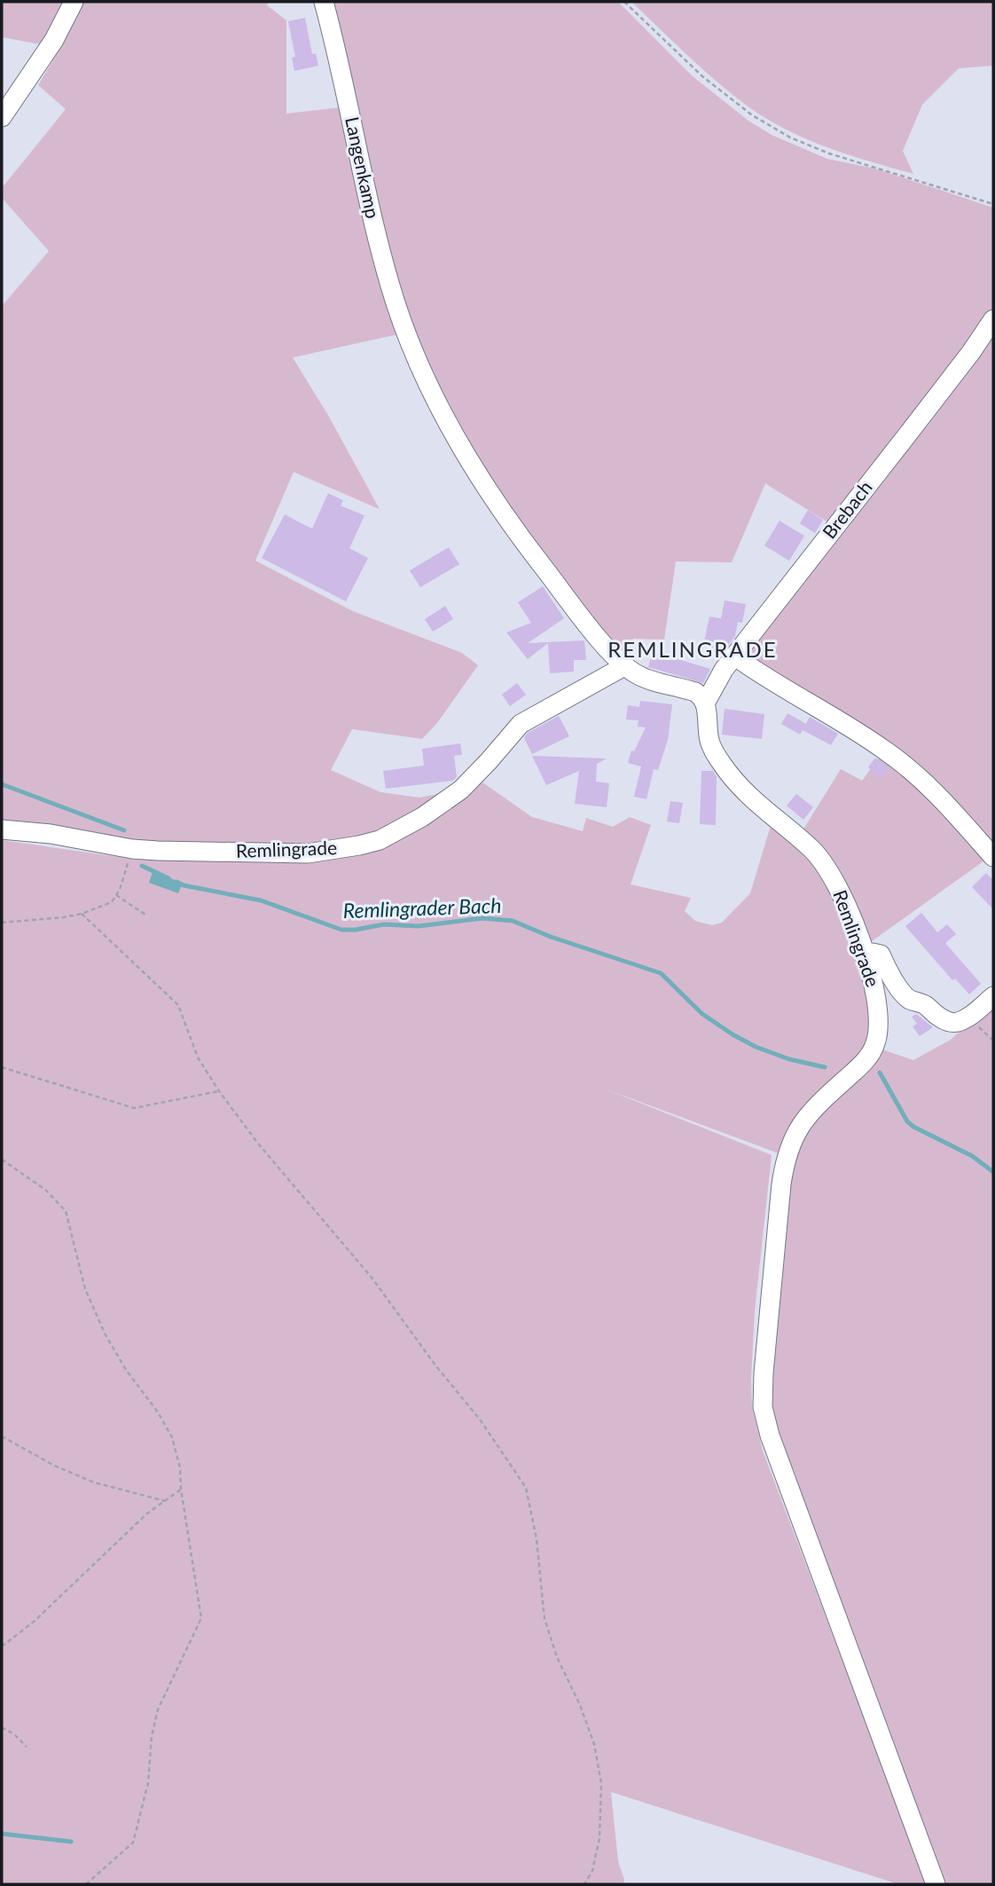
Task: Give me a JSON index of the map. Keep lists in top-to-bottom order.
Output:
{
  "streets": {
    "street": ["Langenkamp", "Brebach", "Remlingrade"]
  },
  "crossings": [
    ["Langenkamp", "Remlingrade"],
    ["Brebach", "Remlingrade"]
  ],
  "districts": ["REMLINGRADE"],
  "water": ["Remlingrader Bach"]
}
